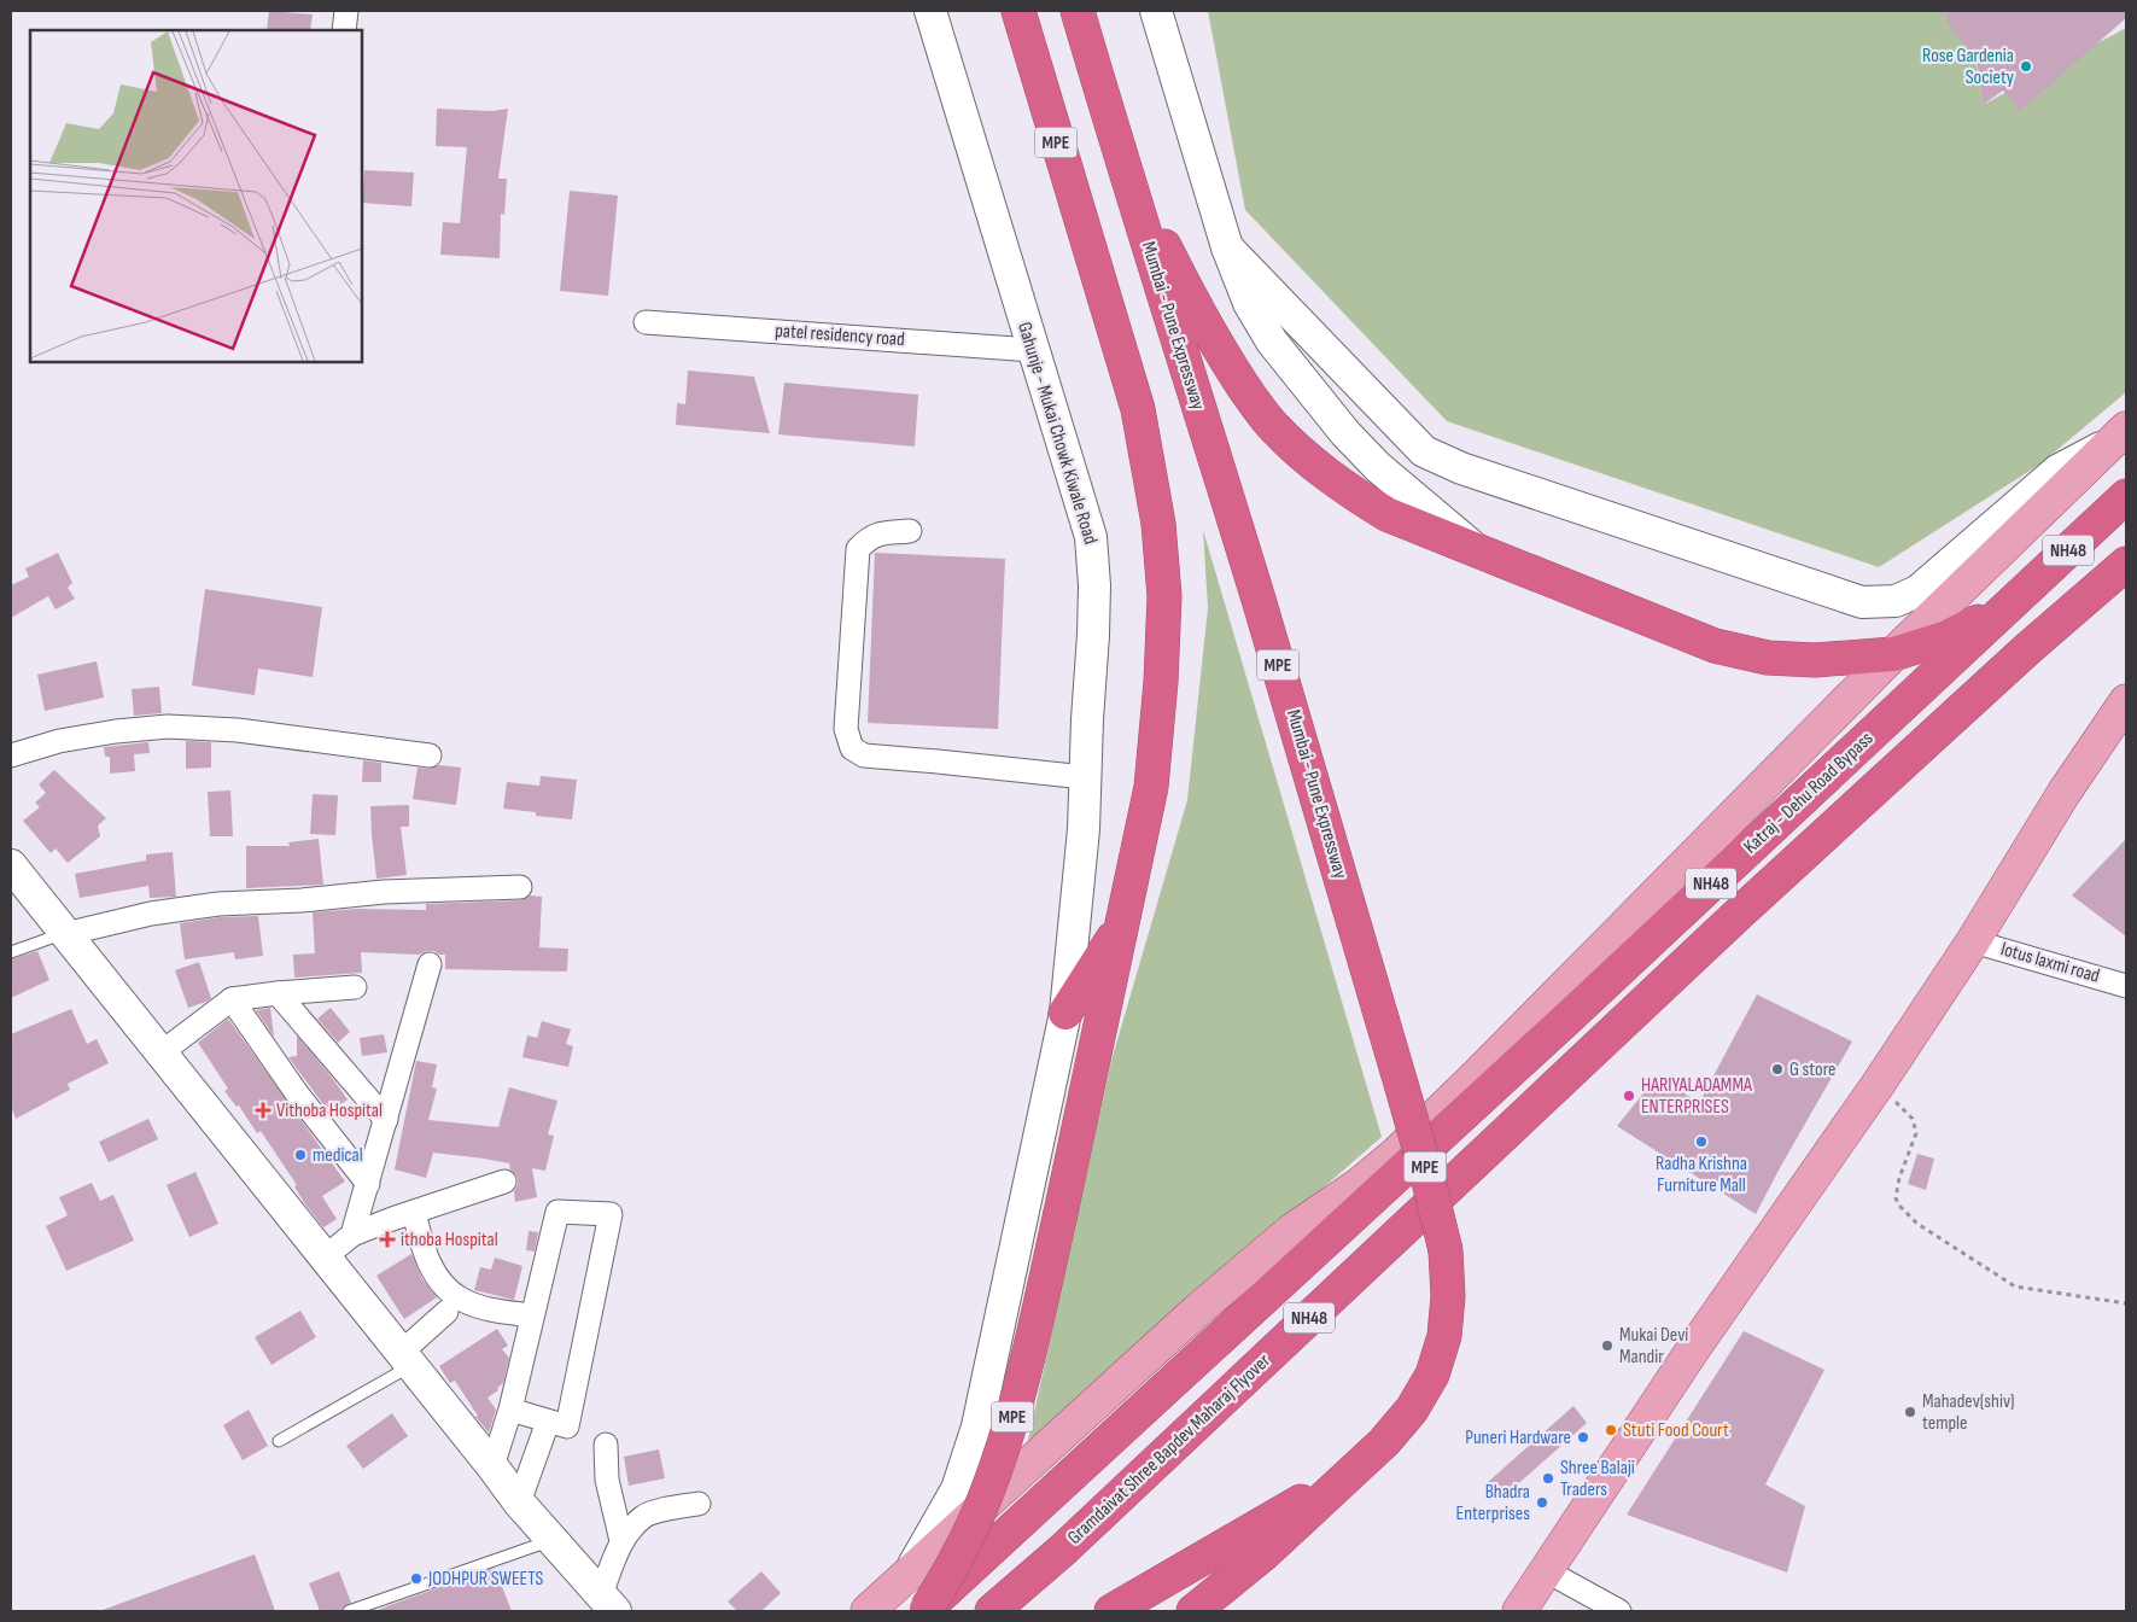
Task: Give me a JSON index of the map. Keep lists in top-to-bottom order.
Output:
{
  "streets": {
    "highway": [
      "MPE",
      "Mumbai - Pune Expressway",
      "NH48",
      "Katraj - Dehu Road Bypass",
      "Gramdaivat Shree Bapdev Maharaj Flyover"
    ],
    "street": ["patel residency road", "Gahunje - Mukai Chowk Kiwale Road", "lotus laxmi road"]
  },
  "crossings": [
    ["MPE", "Mumbai - Pune Expressway"],
    ["MPE", "NH48"],
    ["patel residency road", "Gahunje - Mukai Chowk Kiwale Road"],
    ["NH48", "Katraj - Dehu Road Bypass"],
    ["Katraj - Dehu Road Bypass", "Gramdaivat Shree Bapdev Maharaj Flyover"]
  ],
  "places": {
    "other": [
      "Rose Gardenia Society",
      "G store",
      "HARIYALADAMMA ENTERPRISES",
      "Radha Krishna Furniture Mall",
      "medical",
      "Mukai Devi Mandir",
      "Mahadev(shiv) temple",
      "Stuti Food Court",
      "Puneri Hardware",
      "Shree Balaji Traders",
      "Bhadra Enterprises",
      "JODHPUR SWEETS"
    ],
    "health": ["Vithoba Hospital", "ithoba Hospital"]
  }
}
